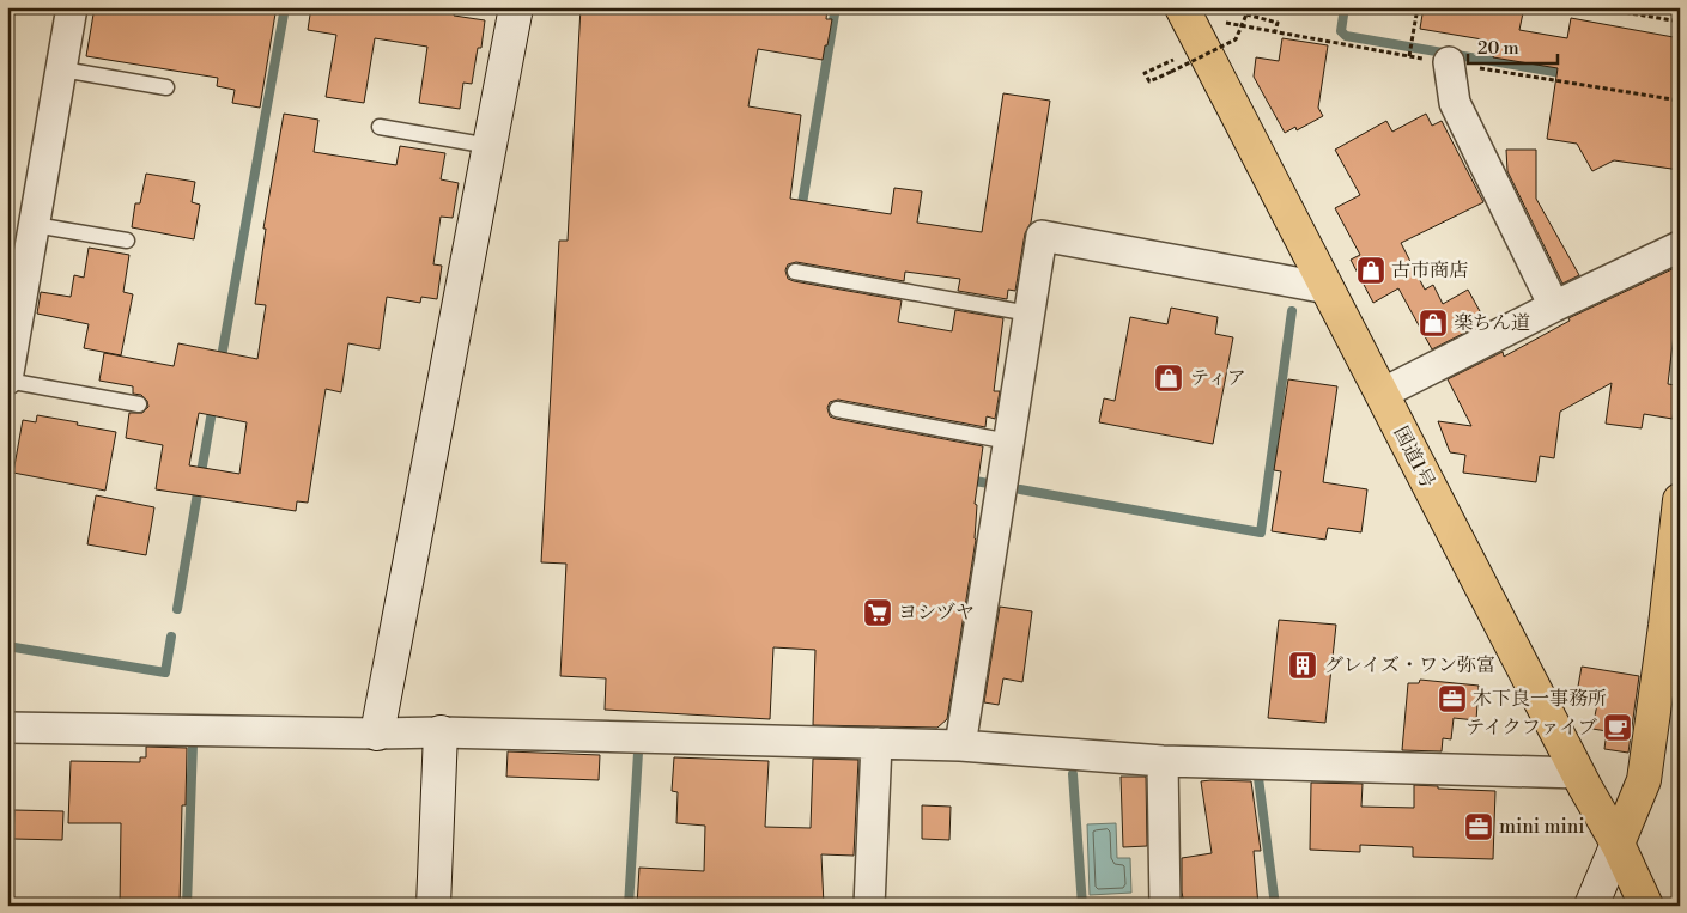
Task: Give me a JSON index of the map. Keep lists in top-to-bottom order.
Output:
{
  "streets": {
    "main road": ["国道1号"]
  },
  "places": {
    "shop": ["古市商店", "楽ちん道", "ティア"],
    "supermarket": ["ヨシヅヤ"],
    "building": ["グレイズ・ワン弥富"],
    "office": ["木下良一事務所", "mini mini"],
    "cafe": ["テイクファイブ"]
  },
  "scale_bar": "20 m"
}
